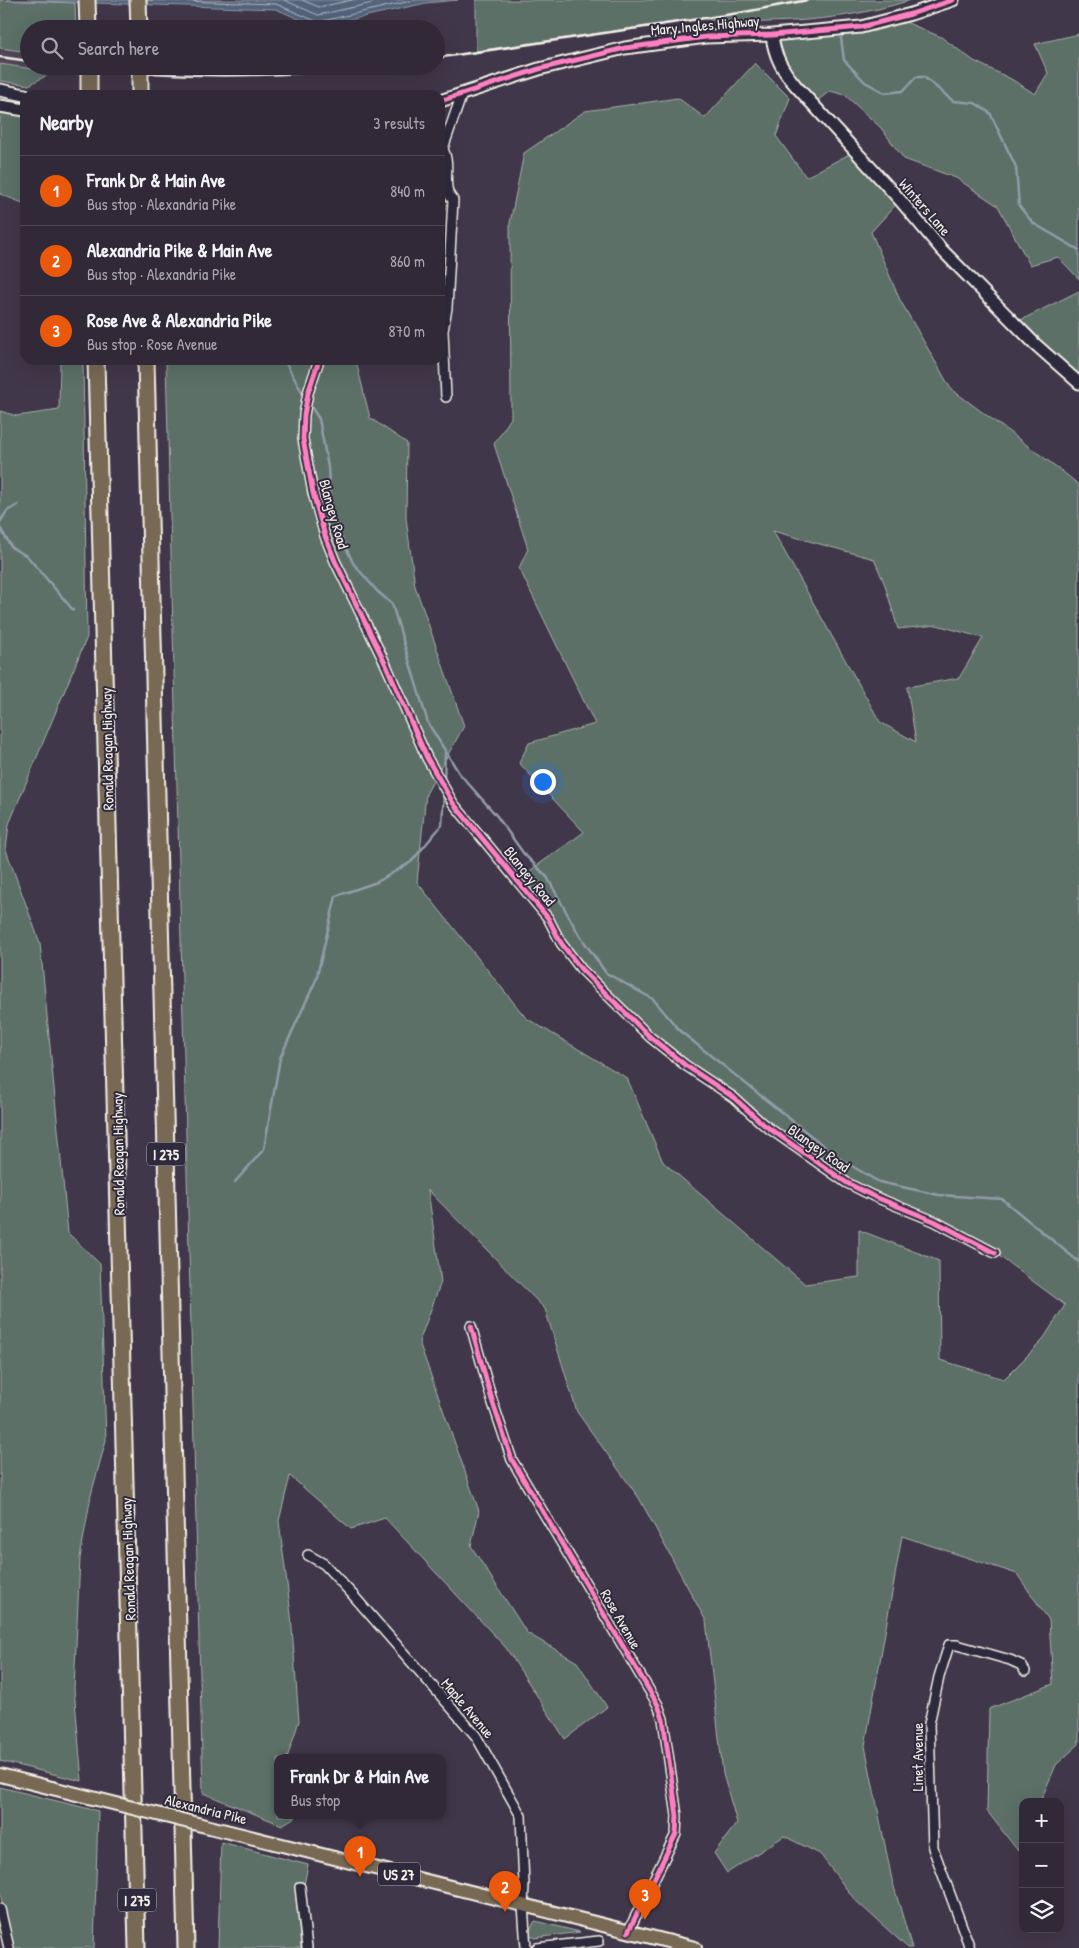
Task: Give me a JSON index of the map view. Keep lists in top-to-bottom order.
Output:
{
  "streets": {
    "highway": ["Ronald Reagan Highway", "I 275"],
    "main road": ["Alexandria Pike", "US 27"],
    "street": [
      "Mary Ingles Highway",
      "Winters Lane",
      "Blangey Road",
      "Rose Avenue",
      "Maple Avenue",
      "Linet Avenue"
    ]
  },
  "crossings": [
    ["Mary Ingles Highway", "Winters Lane"],
    ["Rose Avenue", "Alexandria Pike"],
    ["Maple Avenue", "Alexandria Pike"]
  ],
  "page": {
    "search": "Search here",
    "heading": ["Nearby", "3 results"],
    "list": [
      {
        "mark": "1",
        "name": "Frank Dr & Main Ave",
        "note": "Bus stop · Alexandria Pike",
        "value": "840 m"
      },
      {
        "mark": "2",
        "name": "Alexandria Pike & Main Ave",
        "note": "Bus stop · Alexandria Pike",
        "value": "860 m"
      },
      {
        "mark": "3",
        "name": "Rose Ave & Alexandria Pike",
        "note": "Bus stop · Rose Avenue",
        "value": "870 m"
      }
    ],
    "popup": ["Frank Dr & Main Ave", "Bus stop"],
    "map_buttons": ["+", "−"],
    "pins": ["1", "2", "3"]
  }
}
